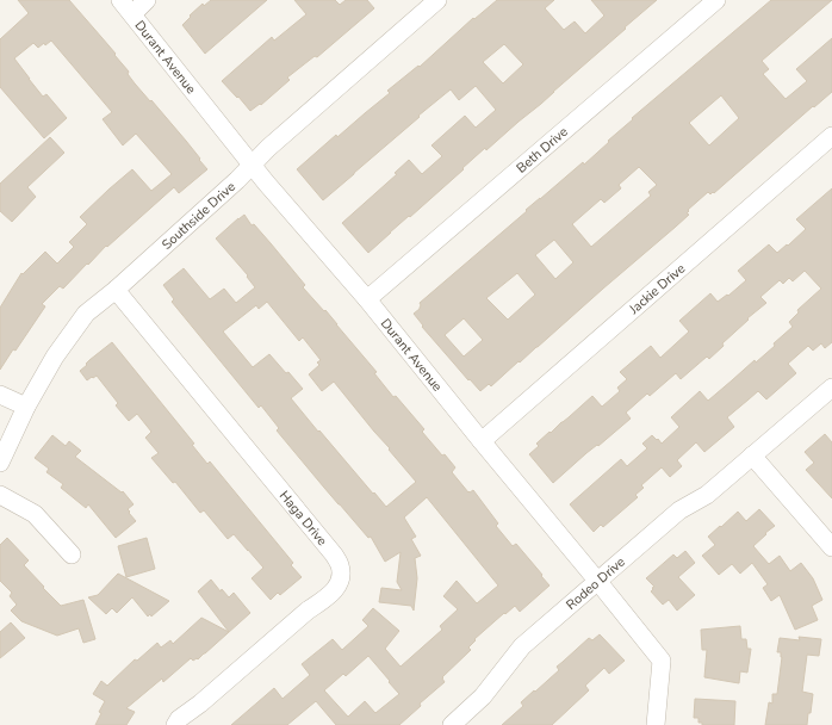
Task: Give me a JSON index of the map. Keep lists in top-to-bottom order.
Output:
{
  "streets": {
    "street": [
      "Durant Avenue",
      "Beth Drive",
      "Southside Drive",
      "Jackie Drive",
      "Haga Drive",
      "Rodeo Drive"
    ]
  },
  "crossings": [
    ["Durant Avenue", "Beth Drive"],
    ["Durant Avenue", "Southside Drive"],
    ["Durant Avenue", "Jackie Drive"],
    ["Durant Avenue", "Rodeo Drive"],
    ["Southside Drive", "Haga Drive"]
  ]
}
